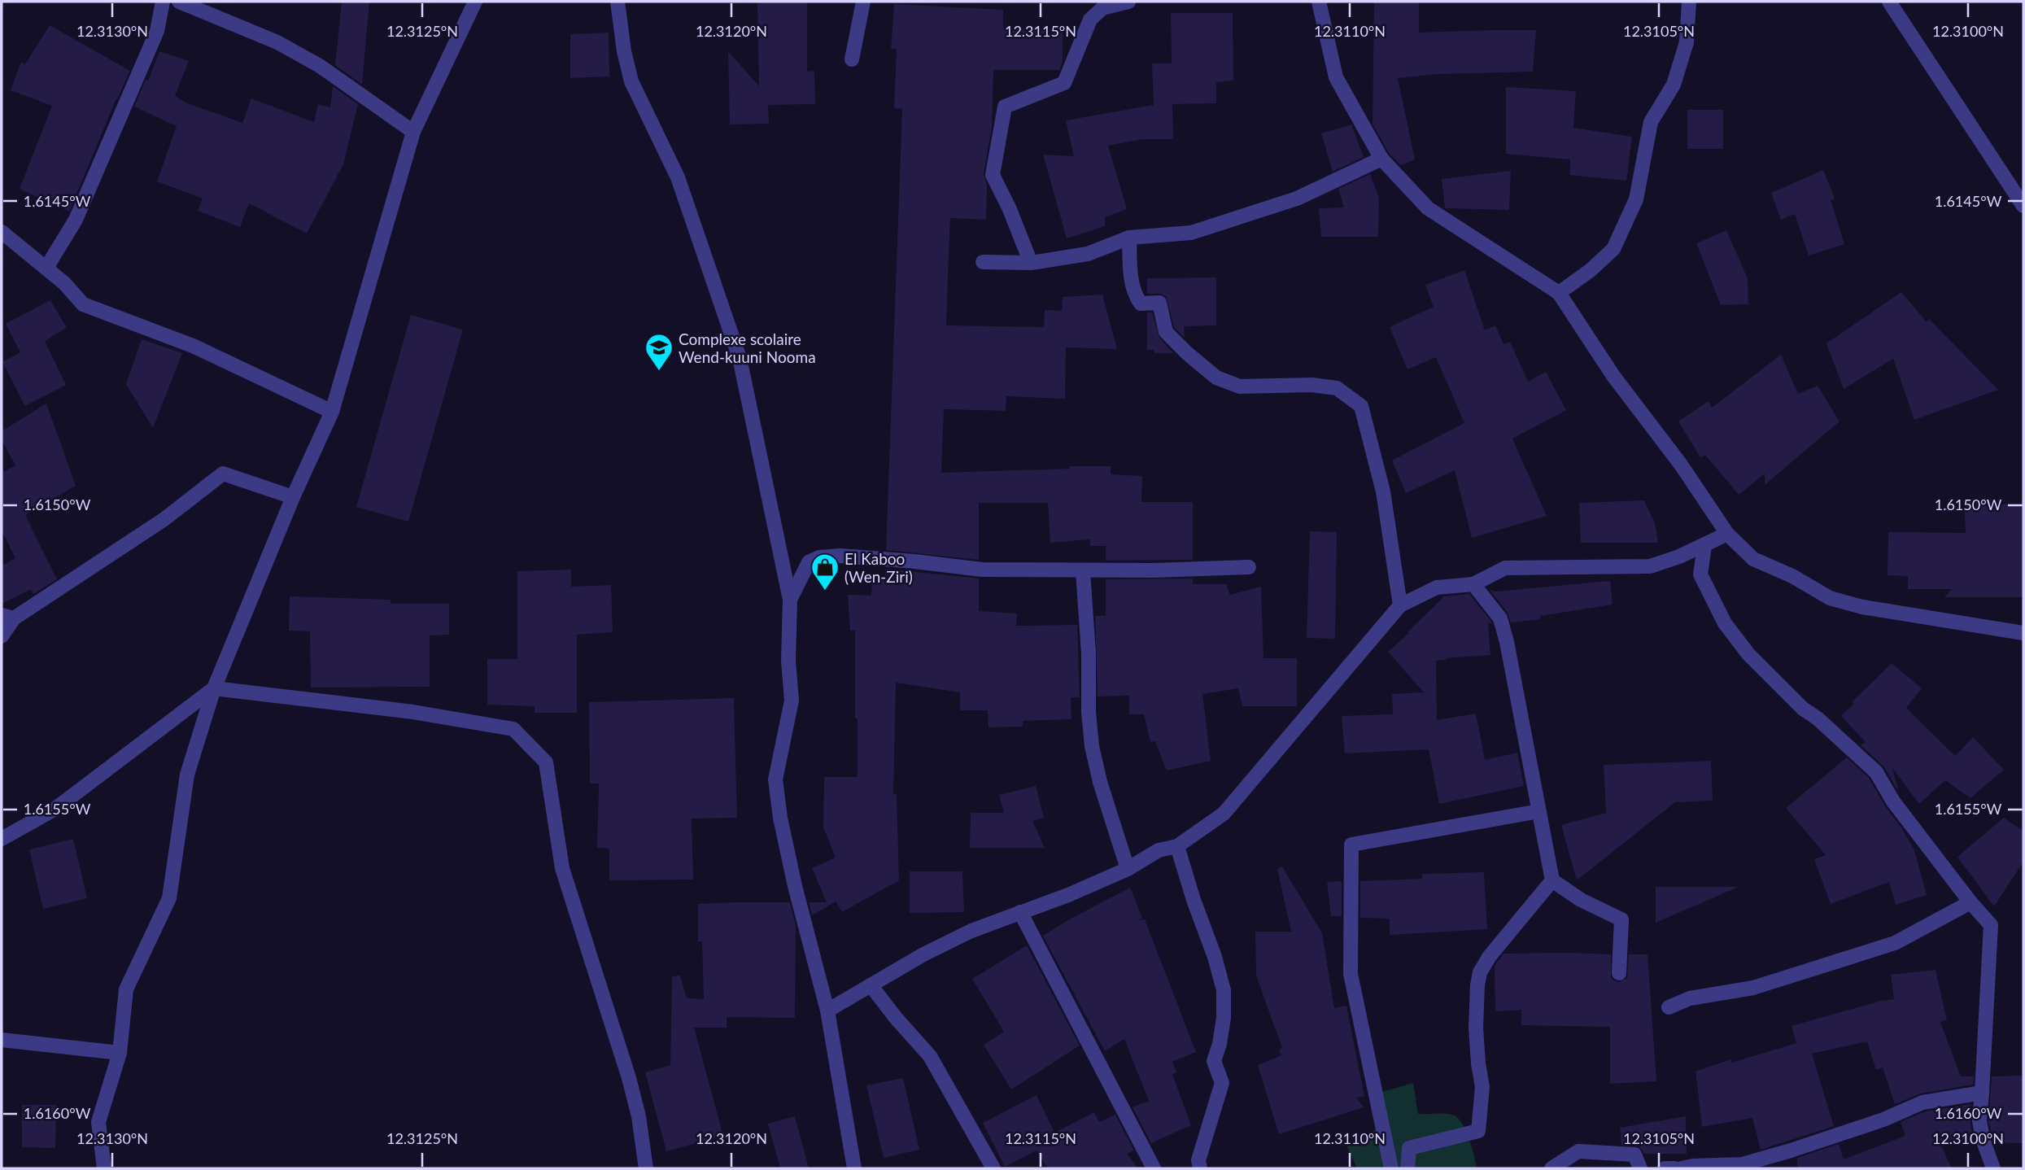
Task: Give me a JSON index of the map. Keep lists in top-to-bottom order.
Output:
{
  "places": {
    "school or university": ["Complexe scolaire Wend-kuuni Nooma"],
    "shop": ["El Kaboo (Wen-Ziri)"]
  },
  "coordinates": [
    "12.3130°N",
    "12.3125°N",
    "12.3120°N",
    "12.3115°N",
    "12.3110°N",
    "12.3105°N",
    "12.3100°N",
    "1.6145°W",
    "1.6150°W",
    "1.6155°W",
    "1.6160°W"
  ]
}
